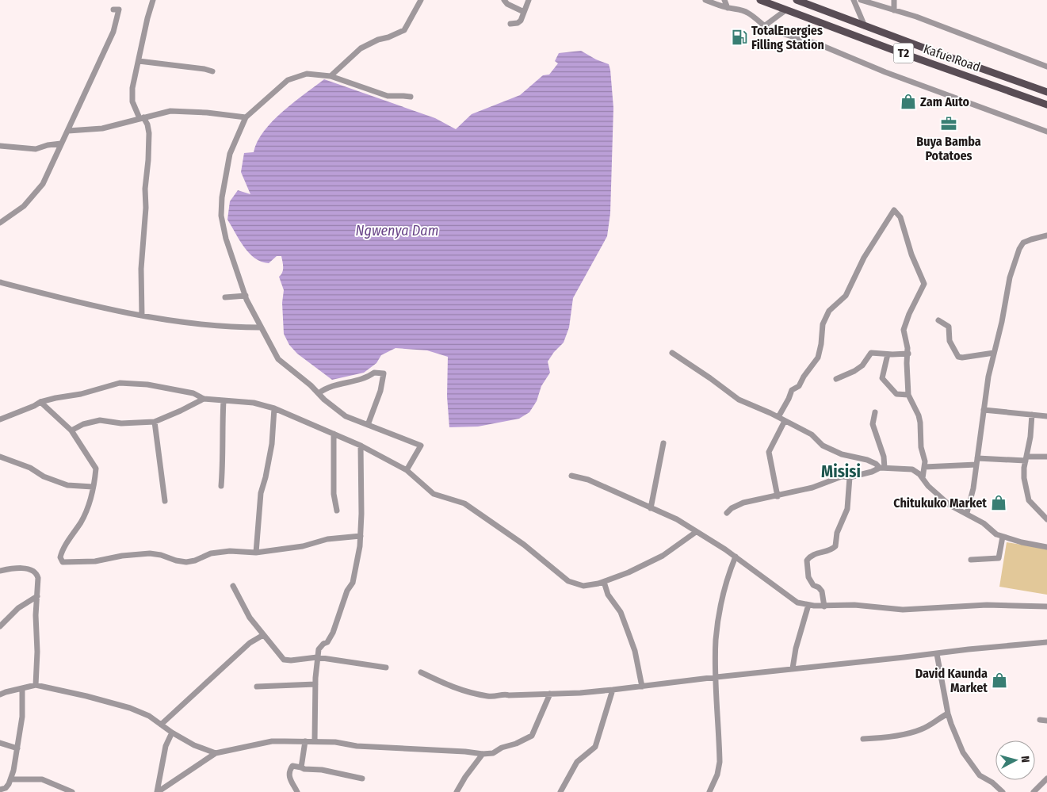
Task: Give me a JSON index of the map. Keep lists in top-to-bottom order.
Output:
{
  "streets": {
    "main road": ["T2", "Kafue Road"]
  },
  "districts": ["Misisi"],
  "water": ["Ngwenya Dam"],
  "places": {
    "fuel station": ["TotalEnergies Filling Station"],
    "shop": ["Zam Auto", "Chitukuko Market", "David Kaunda Market"],
    "office": ["Buya Bamba Potatoes"]
  },
  "north": "right"
}
